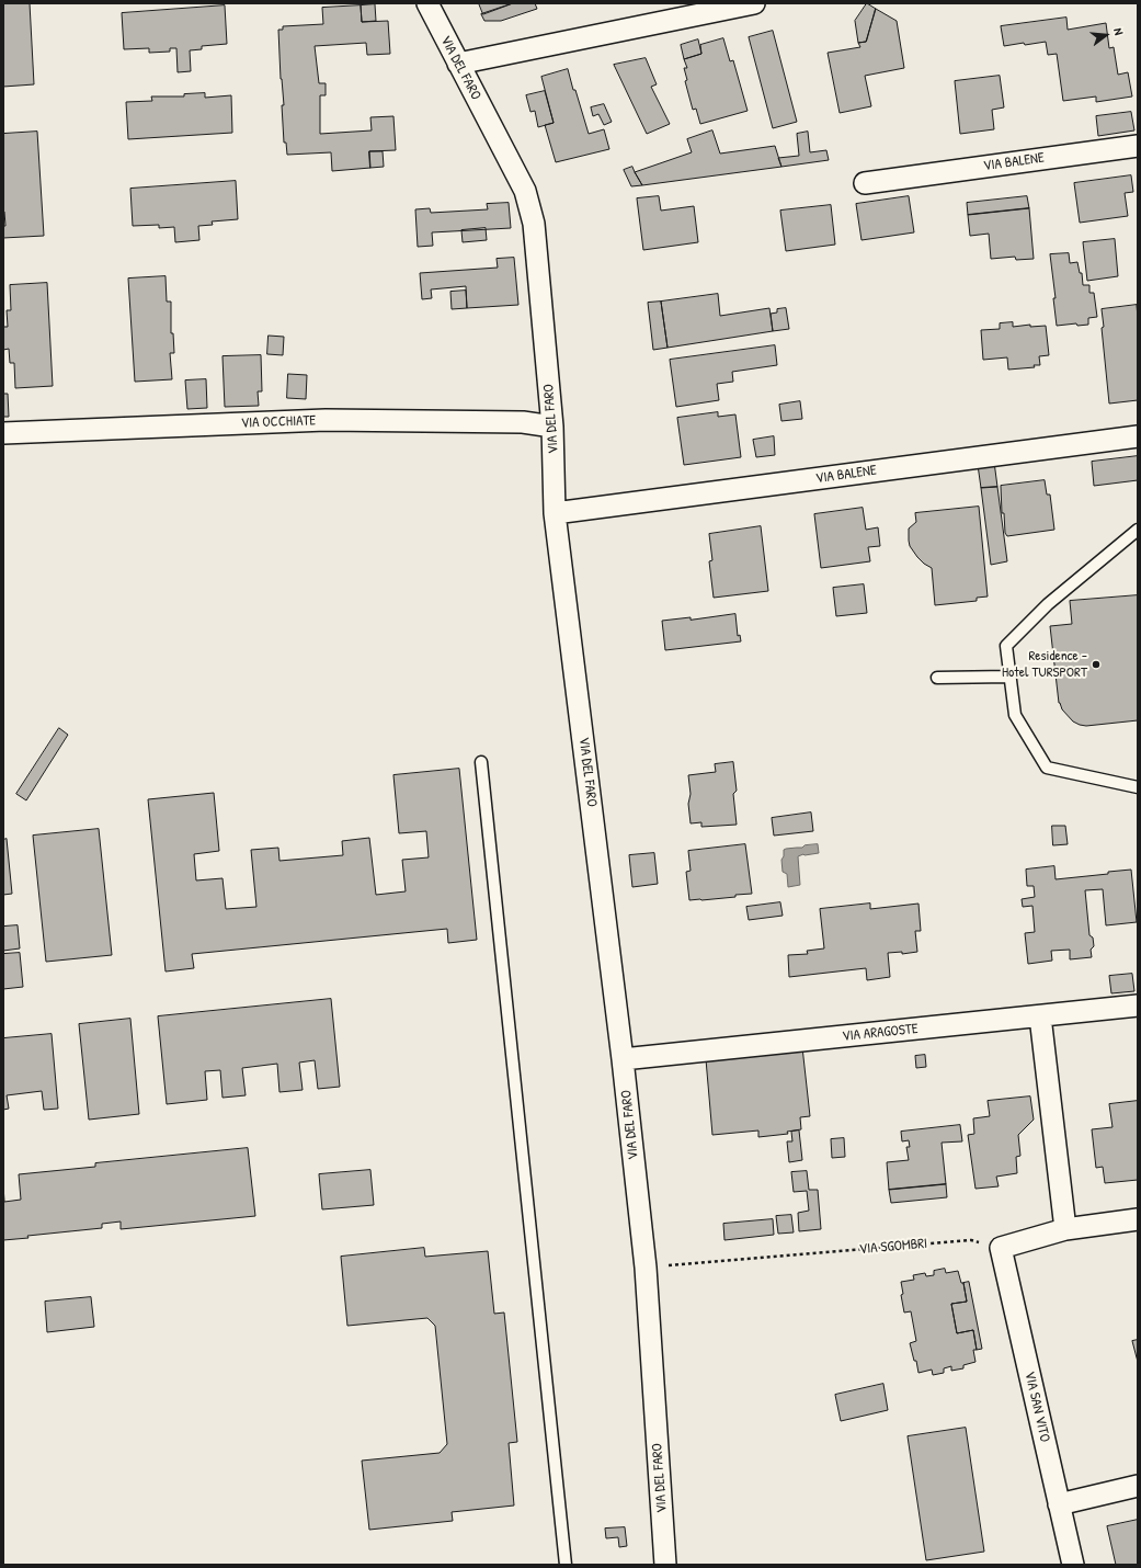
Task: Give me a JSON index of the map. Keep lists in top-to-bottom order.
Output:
{
  "streets": {
    "street": [
      "VIA DEL FARO",
      "VIA BALENE",
      "VIA OCCHIATE",
      "VIA ARAGOSTE",
      "VIA SAN VITO"
    ],
    "path": ["VIA SGOMBRI"]
  },
  "crossings": [
    ["VIA DEL FARO", "VIA BALENE"],
    ["VIA DEL FARO", "VIA OCCHIATE"],
    ["VIA DEL FARO", "VIA ARAGOSTE"],
    ["VIA DEL FARO", "VIA SGOMBRI"],
    ["VIA SGOMBRI", "VIA SAN VITO"]
  ],
  "places": ["Residence - Hotel TURSPORT"],
  "north": "right"
}
